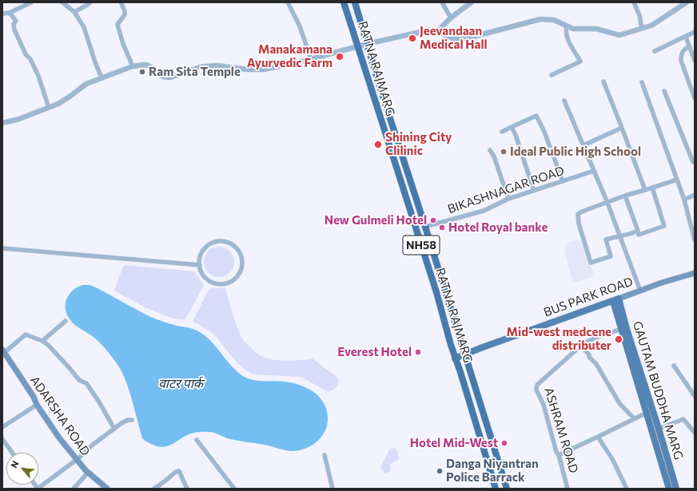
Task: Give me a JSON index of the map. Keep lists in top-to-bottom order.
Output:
{
  "streets": {
    "highway": ["RATNA RAJMARG", "NH58"],
    "main road": ["BUS PARK ROAD", "GAUTAM BUDDHA MARG", "ADARSHA ROAD"],
    "street": ["BIKASHNAGAR ROAD", "ASHRAM ROAD"]
  },
  "crossings": [
    ["RATNA RAJMARG", "BIKASHNAGAR ROAD"],
    ["RATNA RAJMARG", "BUS PARK ROAD"],
    ["BUS PARK ROAD", "GAUTAM BUDDHA MARG"]
  ],
  "water": ["वाटर पार्क"],
  "places": [
    "Jeevandaan Medical Hall",
    "Manakamana Ayurvedic Farm",
    "Ram Sita Temple",
    "Shining City Clilinic",
    "Ideal Public High School",
    "New Gulmeli Hotel",
    "Hotel Royal banke",
    "Mid-west medcene distributer",
    "Everest Hotel",
    "Hotel Mid-West",
    "Danga Niyantran Police Barrack"
  ],
  "north": "top left"
}
